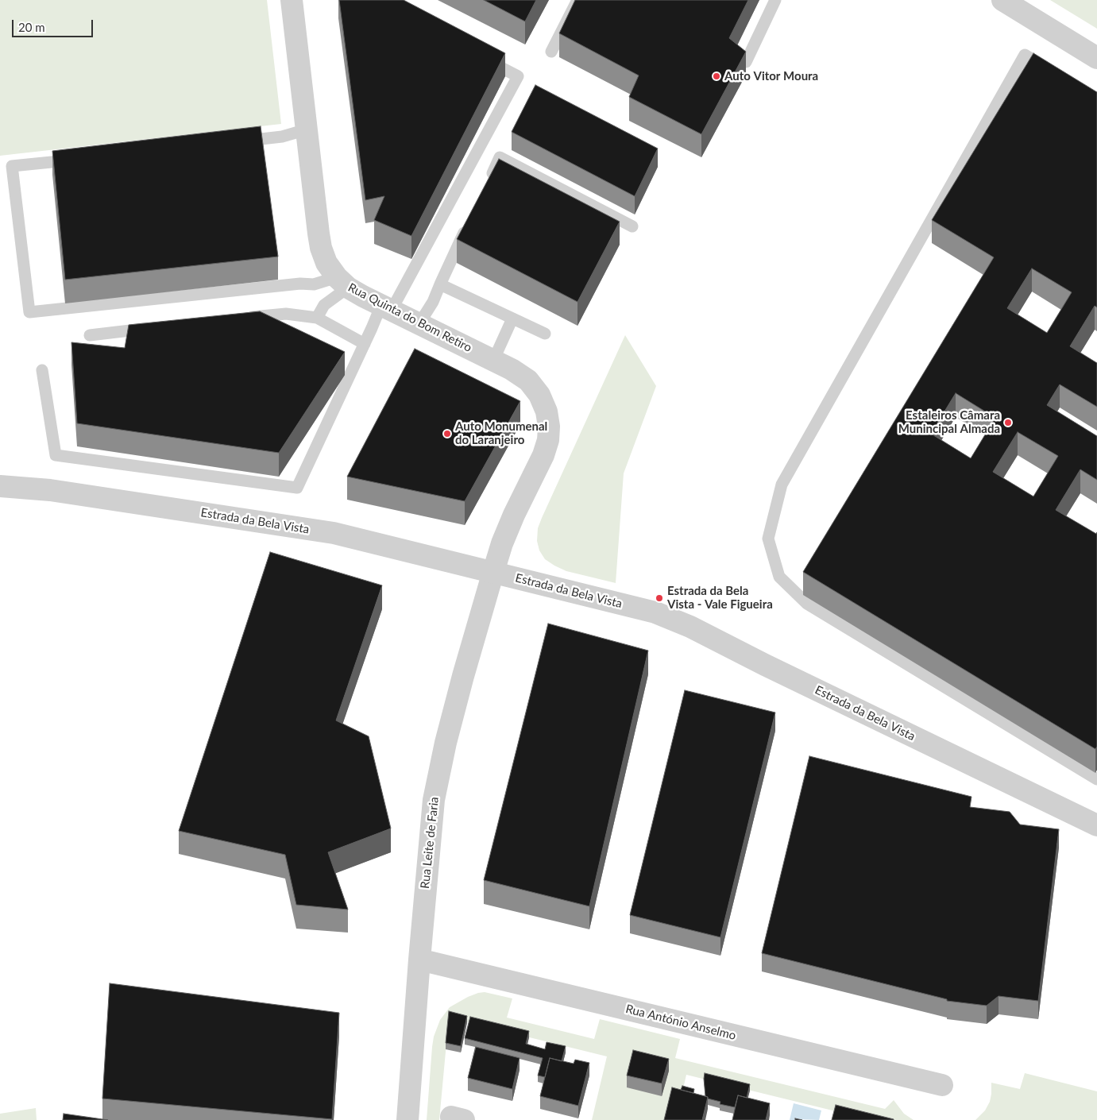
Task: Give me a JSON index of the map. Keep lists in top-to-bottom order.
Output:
{
  "streets": {
    "street": [
      "Rua Quinta do Bom Retiro",
      "Estrada da Bela Vista",
      "Rua Leite de Faria",
      "Rua António Anselmo"
    ]
  },
  "crossings": [
    ["Rua Quinta do Bom Retiro", "Estrada da Bela Vista"],
    ["Rua Quinta do Bom Retiro", "Rua Leite de Faria"],
    ["Estrada da Bela Vista", "Rua Leite de Faria"],
    ["Rua Leite de Faria", "Rua António Anselmo"]
  ],
  "places": [
    "Auto Vitor Moura",
    "Estaleiros Câmara Munincipal Almada",
    "Auto Monumenal do Laranjeiro",
    "Estrada da Bela Vista - Vale Figueira"
  ],
  "scale_bar": "20 m"
}
